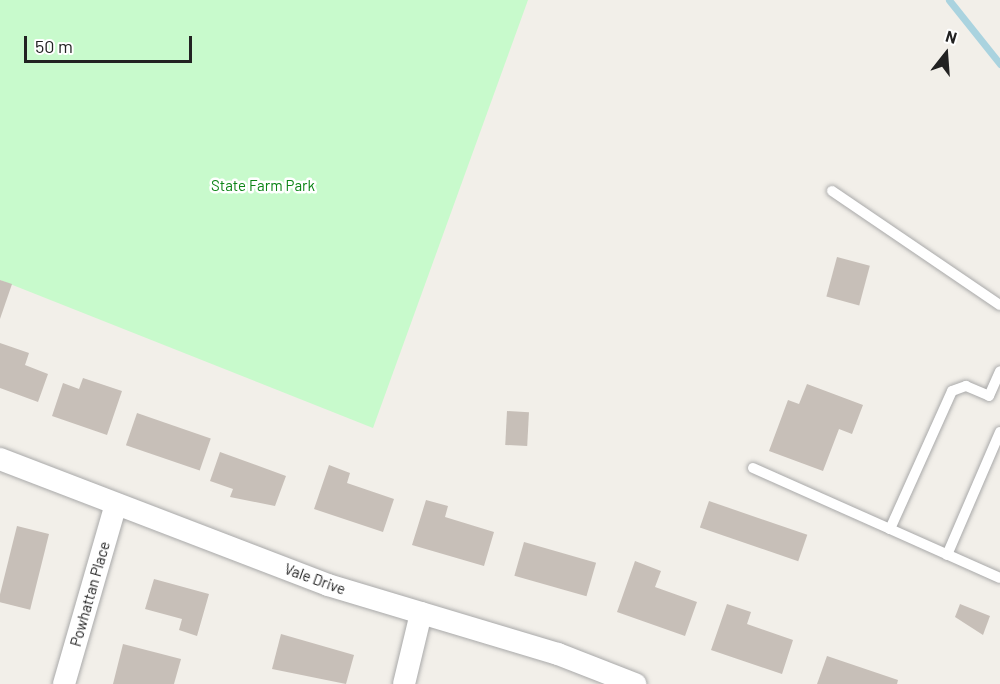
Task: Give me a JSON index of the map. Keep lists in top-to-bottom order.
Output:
{
  "streets": {
    "street": ["Vale Drive", "Powhattan Place"]
  },
  "crossings": [
    ["Vale Drive", "Powhattan Place"]
  ],
  "parks": ["State Farm Park"],
  "scale_bar": "50 m",
  "north": "top"
}
